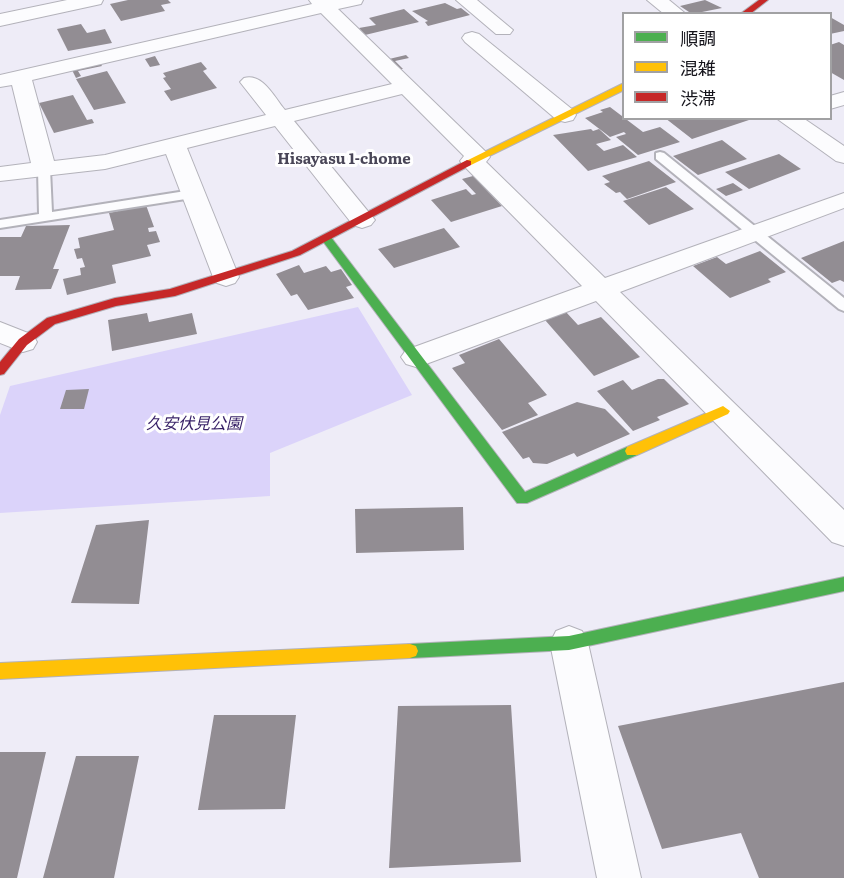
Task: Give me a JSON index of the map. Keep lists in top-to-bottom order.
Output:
{
  "districts": ["Hisayasu 1-chome"],
  "parks": ["久安伏見公園"],
  "legend": ["順調", "混雑", "渋滞"]
}
